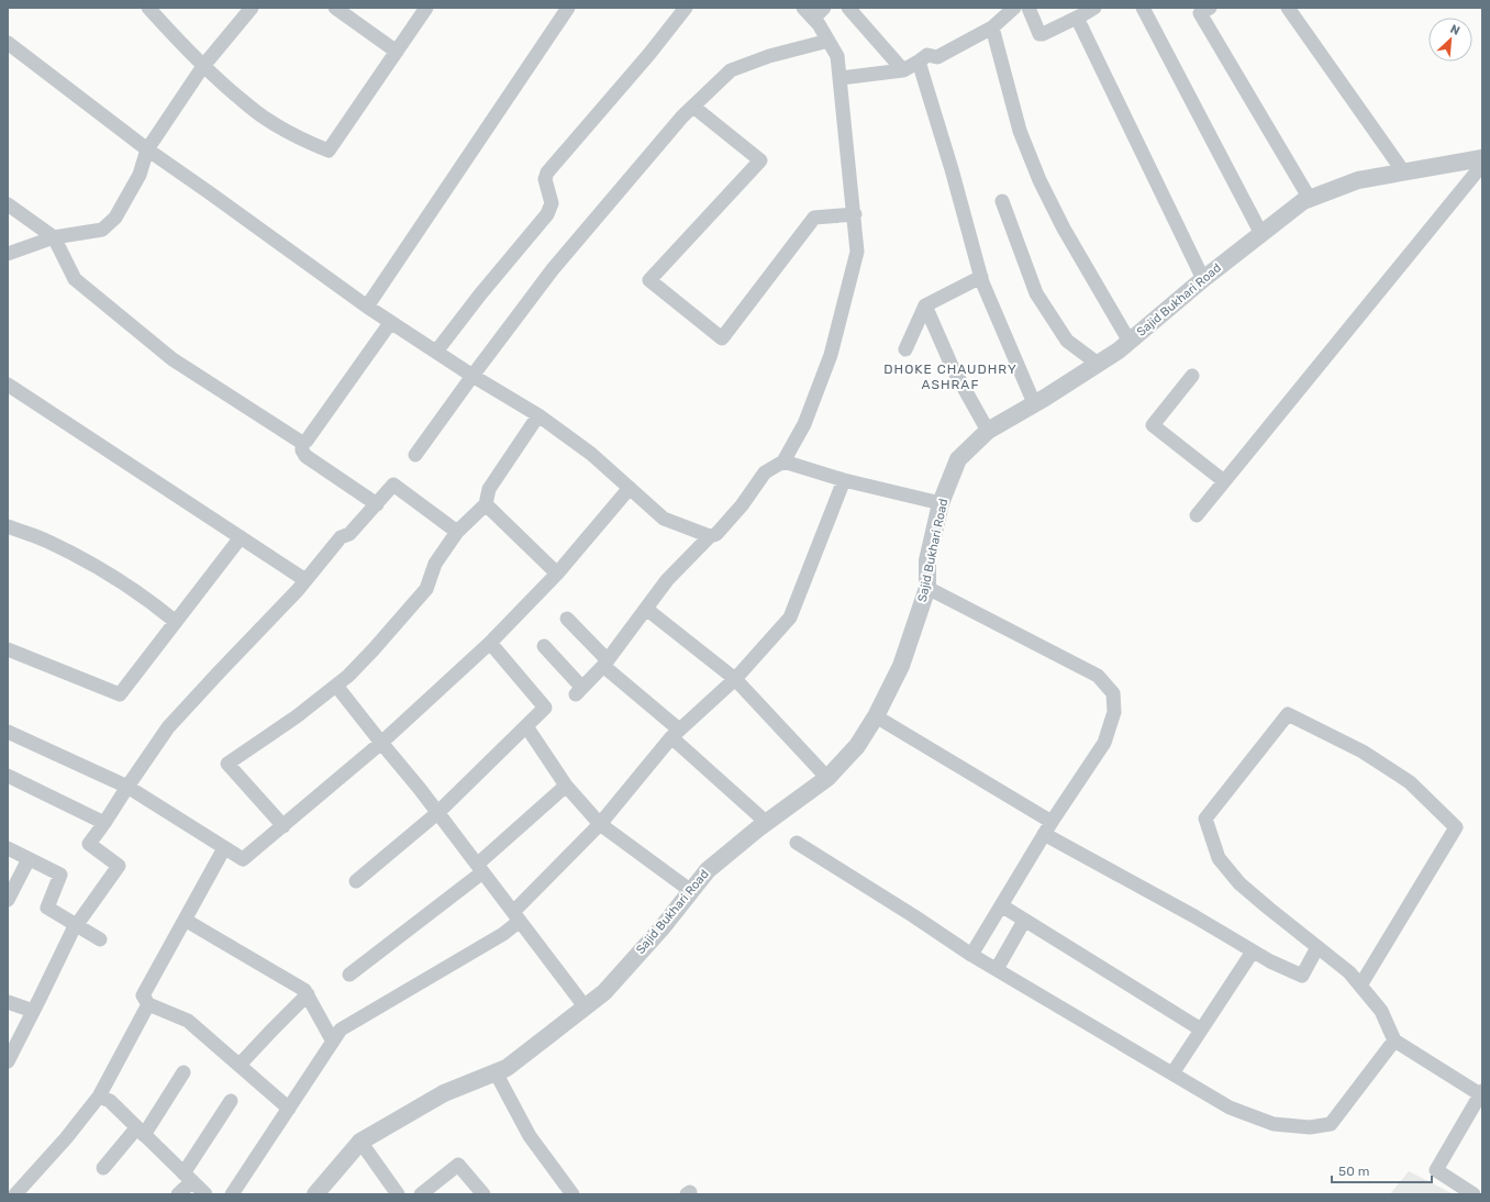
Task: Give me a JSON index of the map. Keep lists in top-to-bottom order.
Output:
{
  "streets": {
    "street": ["Sajid Bukhari Road"]
  },
  "districts": ["DHOKE CHAUDHRY ASHRAF"],
  "scale_bar": "50 m",
  "north": "top right"
}
